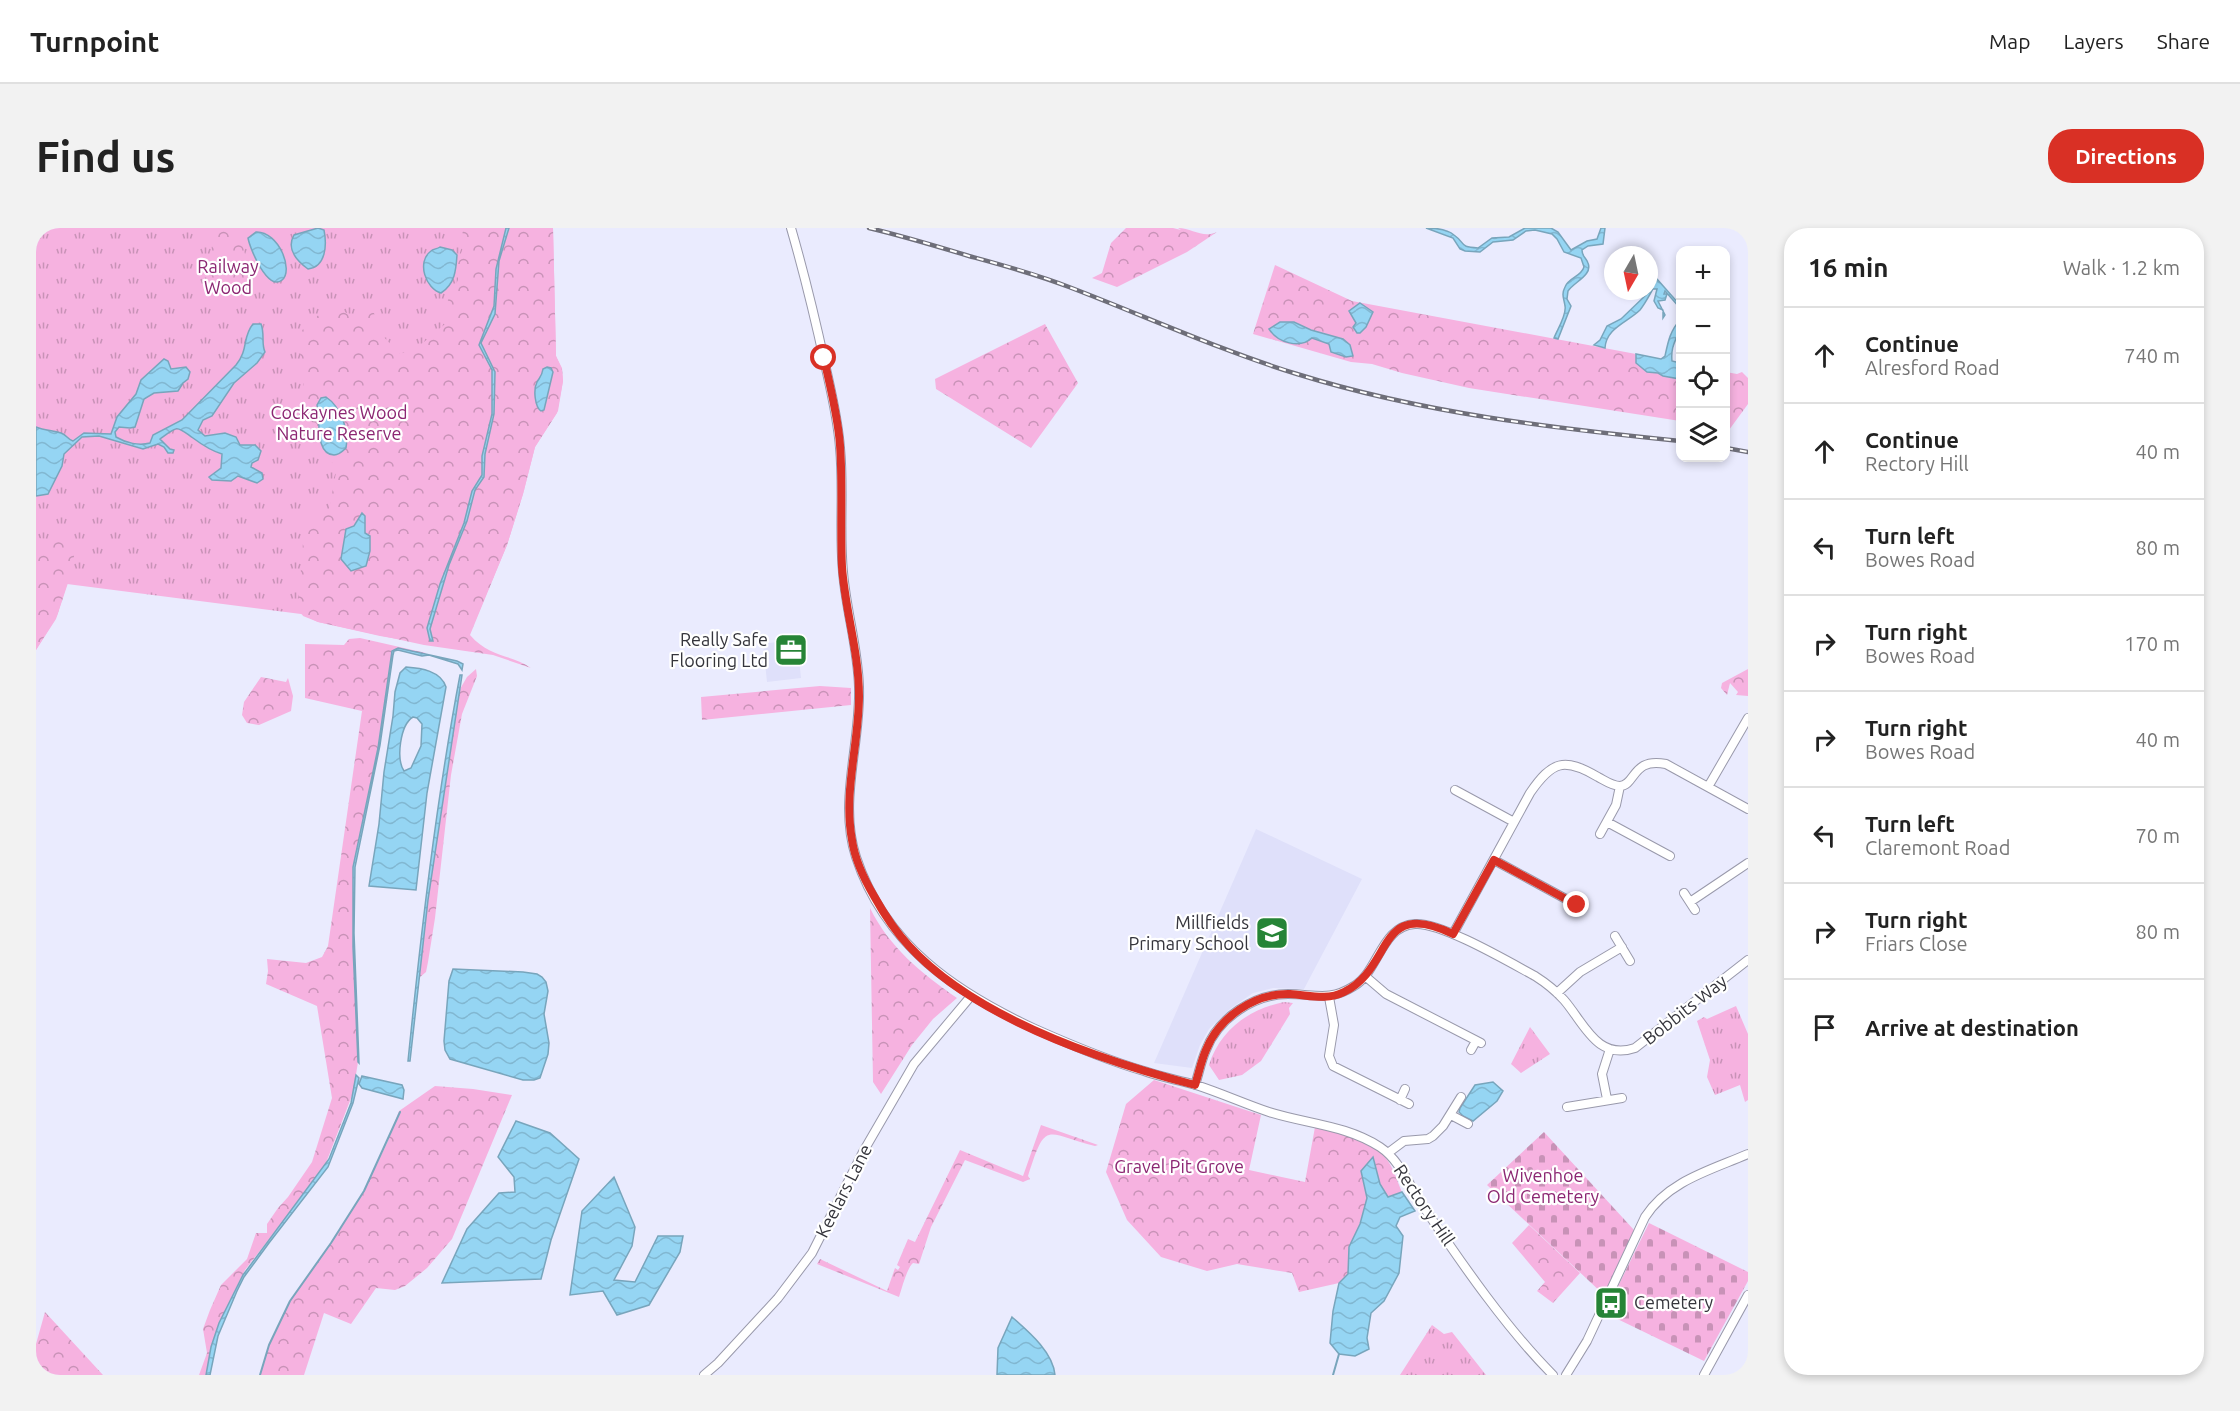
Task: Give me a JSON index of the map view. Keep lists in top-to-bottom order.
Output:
{
  "streets": {
    "street": ["Bobbits Way", "Keelars Lane", "Rectory Hill"]
  },
  "crossings": [
    ["Keelars Lane", "Rectory Hill"]
  ],
  "parks": [
    "Railway Wood",
    "Cockaynes Wood Nature Reserve",
    "Gravel Pit Grove",
    "Wivenhoe Old Cemetery"
  ],
  "places": {
    "office": ["Really Safe Flooring Ltd"],
    "school or university": ["Millfields Primary School"],
    "bus stop": ["Cemetery"]
  },
  "north": "bottom",
  "page": {
    "header": "Turnpoint",
    "nav": ["Map", "Layers", "Share"],
    "buttons": "Directions",
    "title": "Find us",
    "heading": ["16 min", "Walk · 1.2 km"],
    "map_buttons": ["+", "−"],
    "list": [
      ["Continue", "Alresford Road", "740 m"],
      ["Continue", "Rectory Hill", "40 m"],
      ["Turn left", "Bowes Road", "80 m"],
      ["Turn right", "Bowes Road", "170 m"],
      ["Turn right", "Bowes Road", "40 m"],
      ["Turn left", "Claremont Road", "70 m"],
      ["Turn right", "Friars Close", "80 m"],
      "Arrive at destination"
    ]
  }
}
